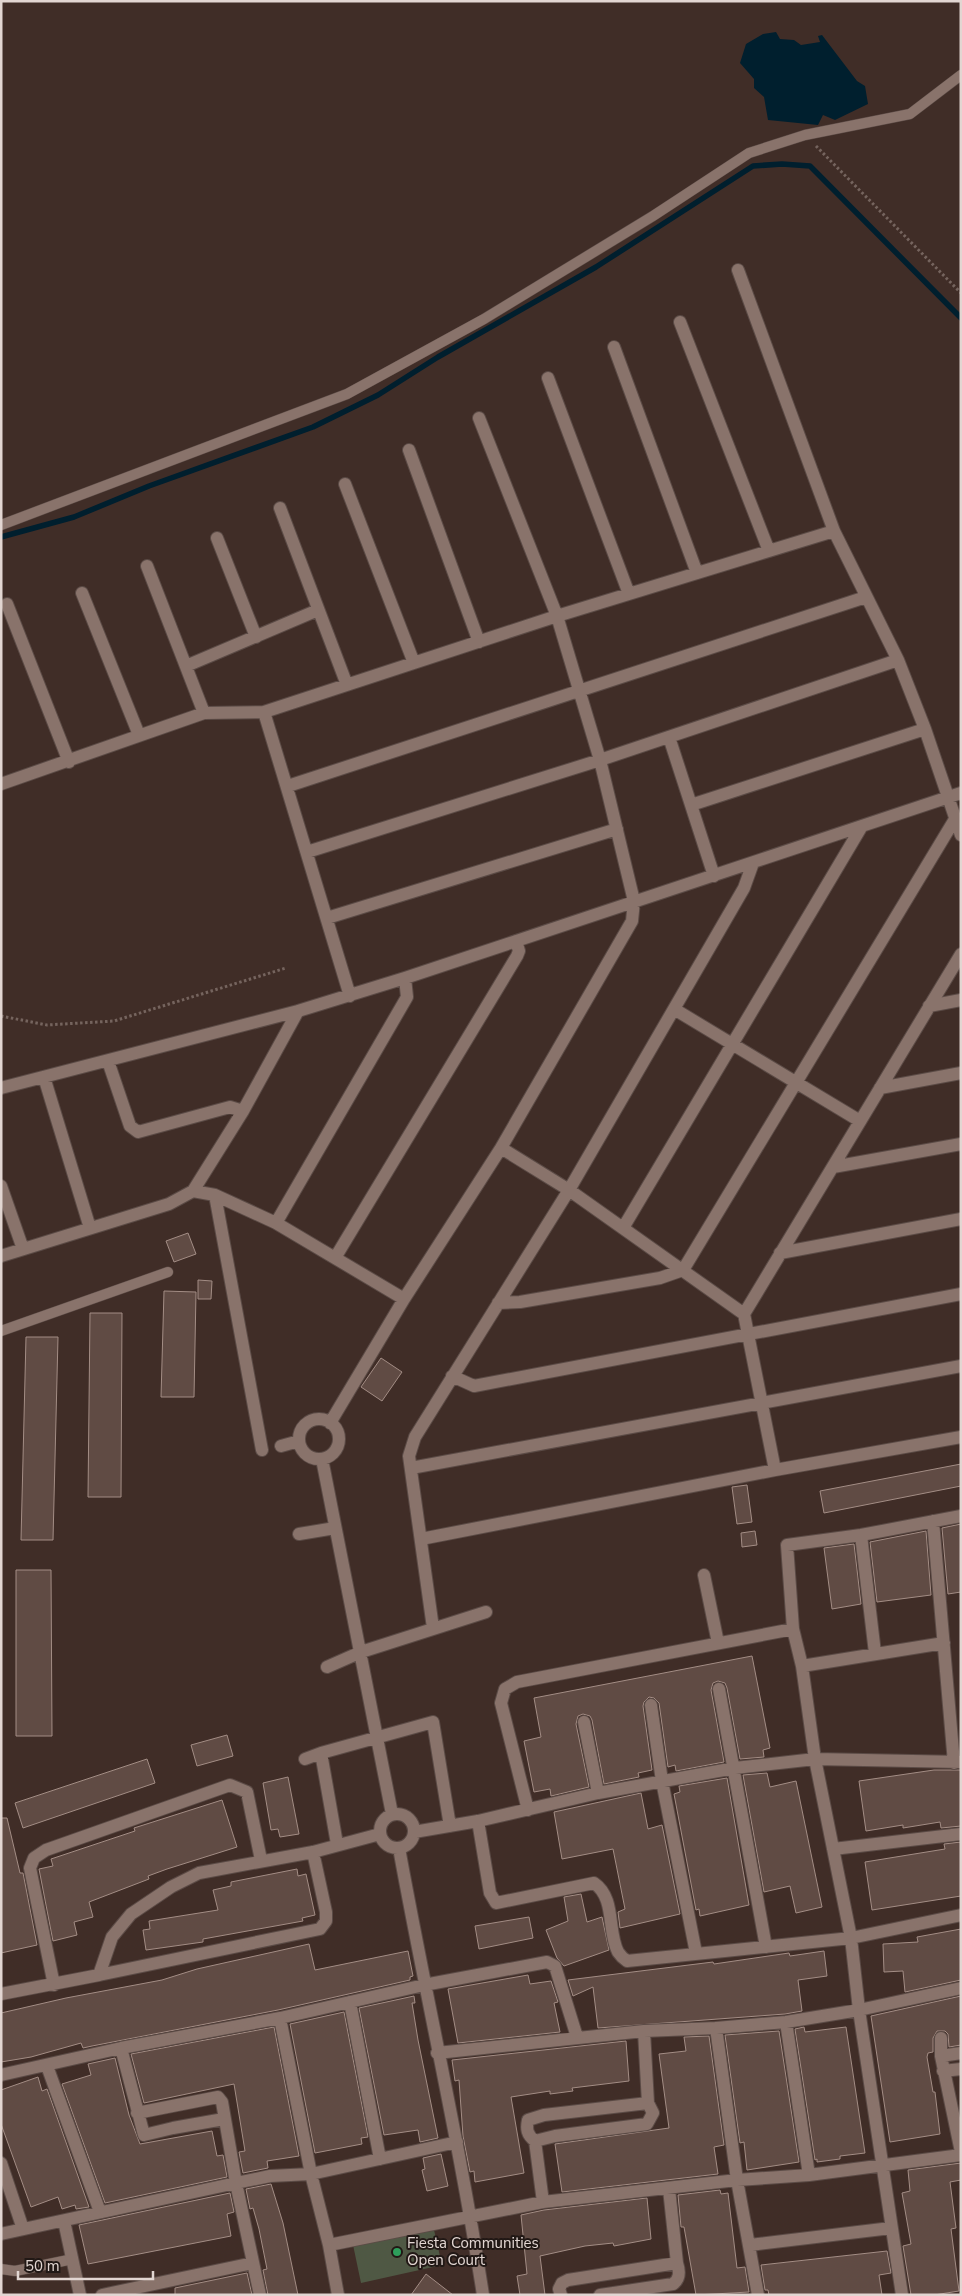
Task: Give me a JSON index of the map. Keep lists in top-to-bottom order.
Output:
{
  "places": ["Fiesta Communities Open Court"],
  "scale_bar": "50 m"
}
